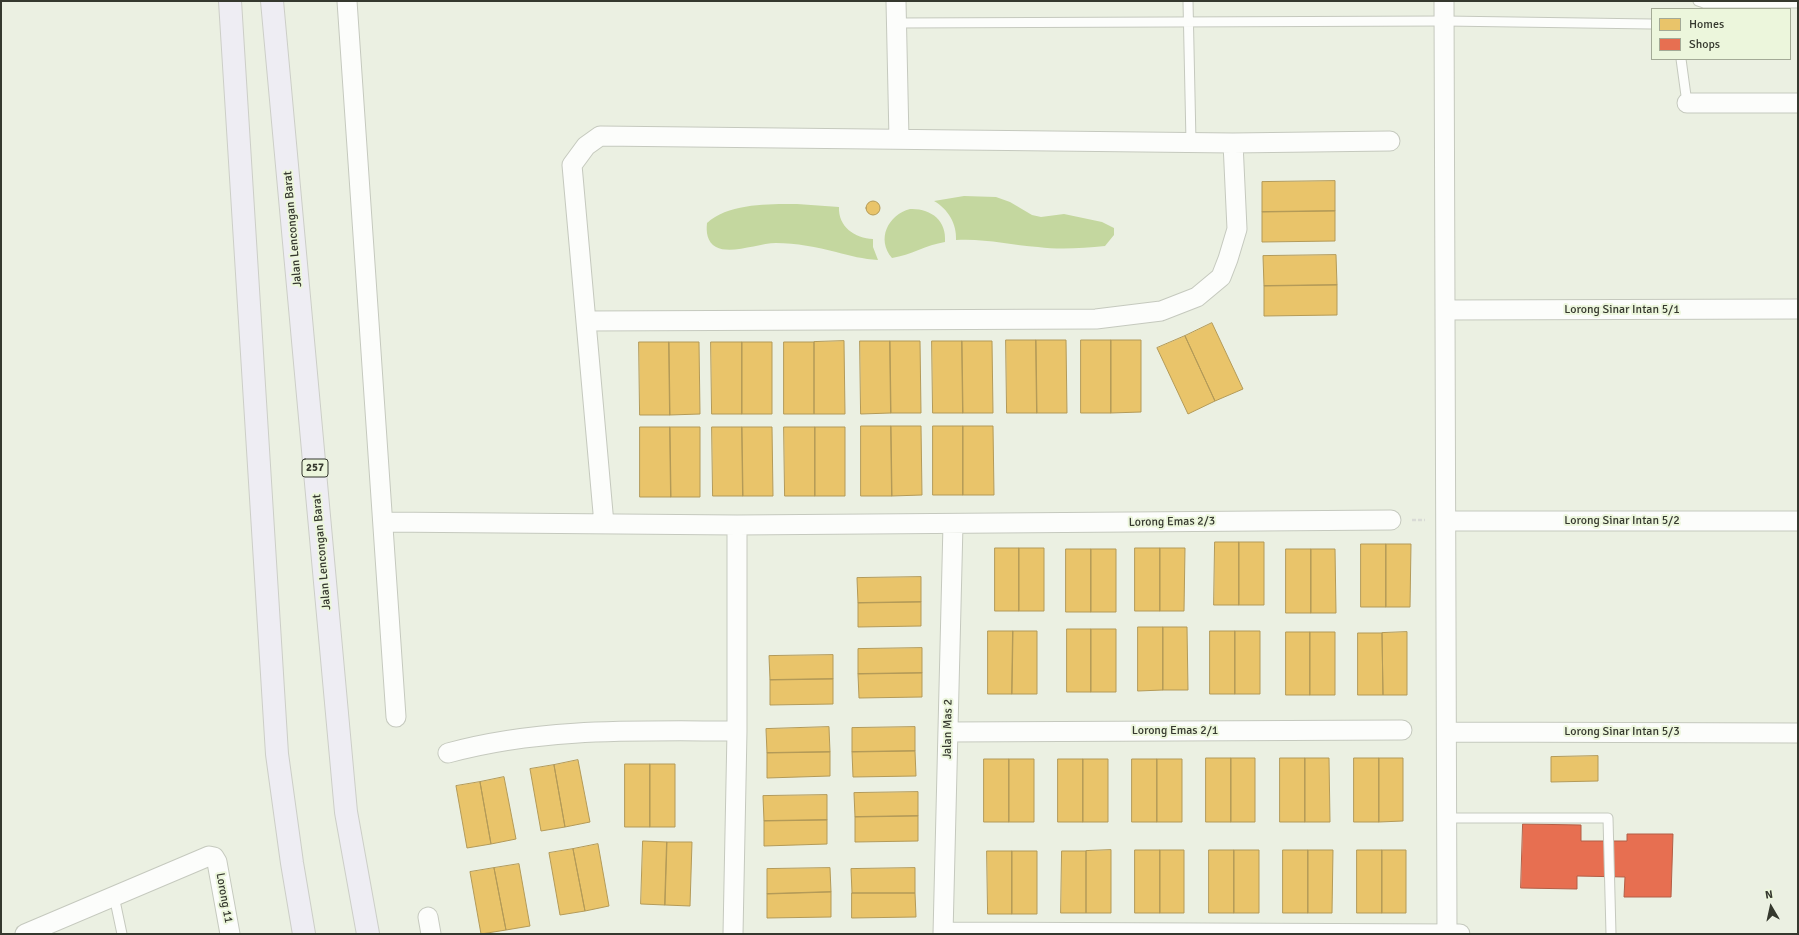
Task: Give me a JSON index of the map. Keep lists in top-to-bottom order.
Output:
{
  "streets": {
    "highway": ["Jalan Lencongan Barat", "257"],
    "street": [
      "Lorong Sinar Intan 5/1",
      "Lorong Sinar Intan 5/2",
      "Lorong Emas 2/3",
      "Jalan Mas 2",
      "Lorong Emas 2/1",
      "Lorong Sinar Intan 5/3",
      "Lorong 11"
    ]
  },
  "crossings": [
    ["Lorong Emas 2/3", "Jalan Mas 2"],
    ["Jalan Mas 2", "Lorong Emas 2/1"]
  ],
  "legend": ["Homes", "Shops"],
  "north": "top"
}
